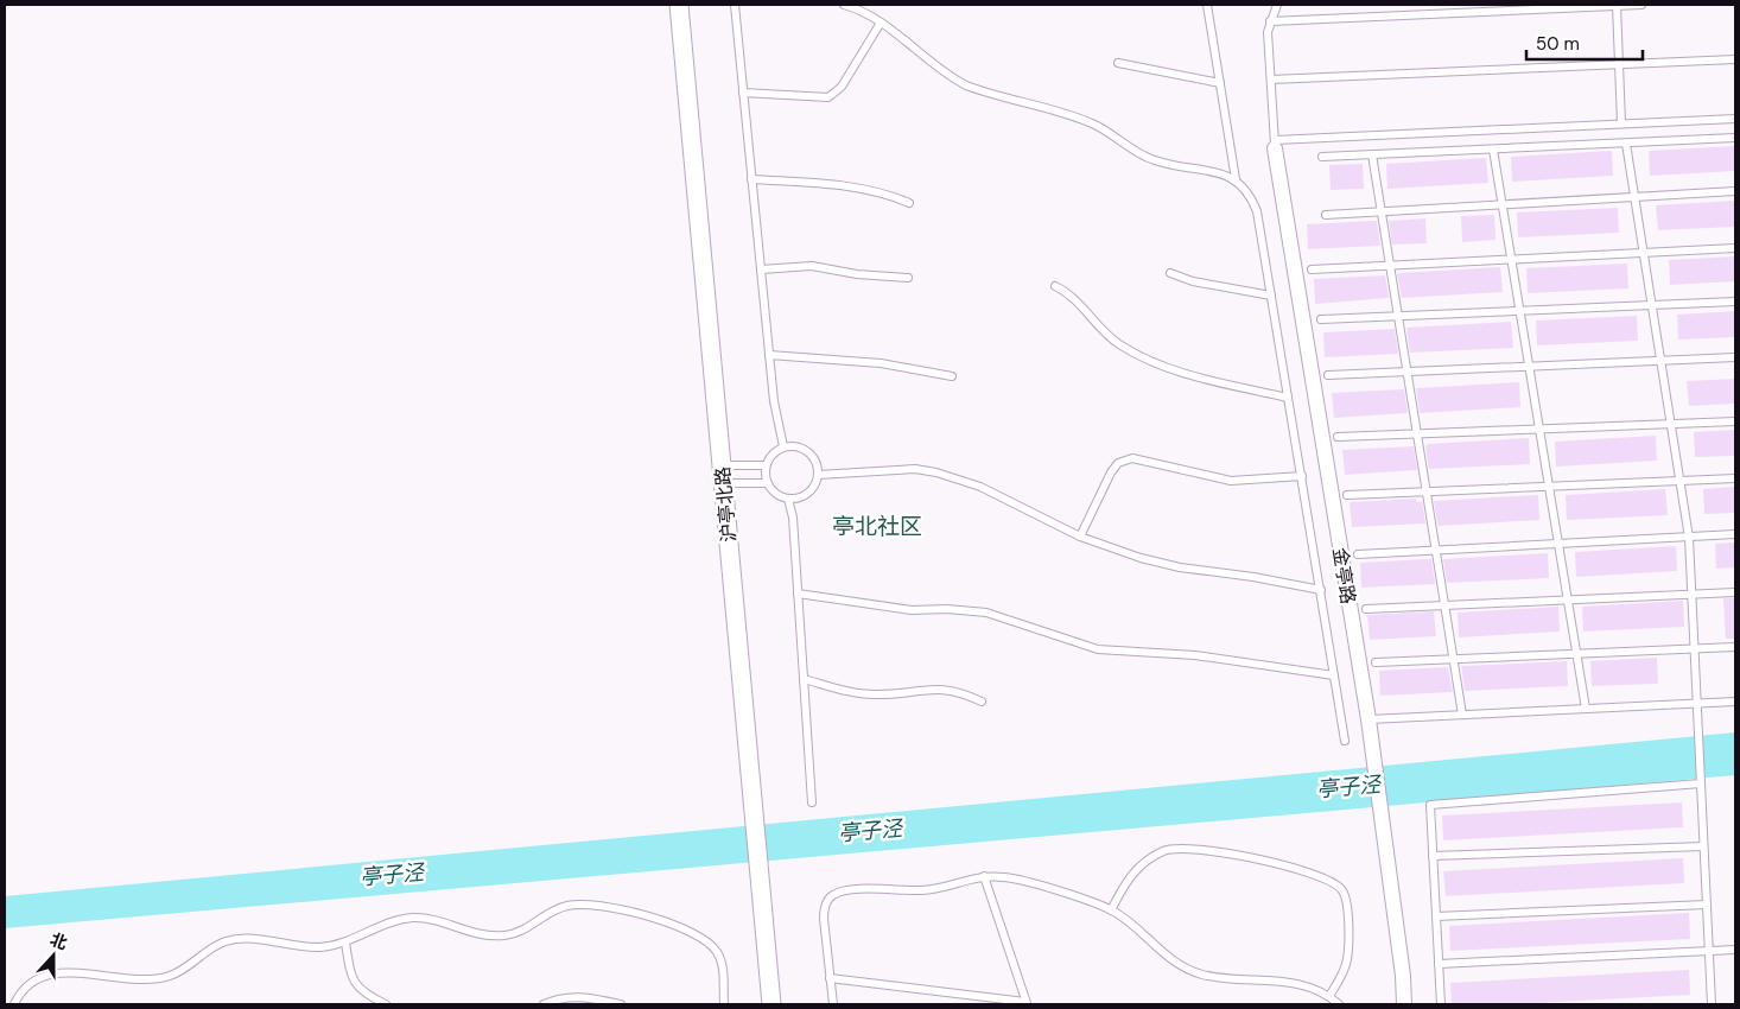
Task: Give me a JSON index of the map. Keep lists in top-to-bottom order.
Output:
{
  "streets": {
    "street": ["沪亭北路", "金亭路"]
  },
  "districts": ["亭北社区"],
  "water": ["亭子泾"],
  "scale_bar": "50 m",
  "north": "top"
}
